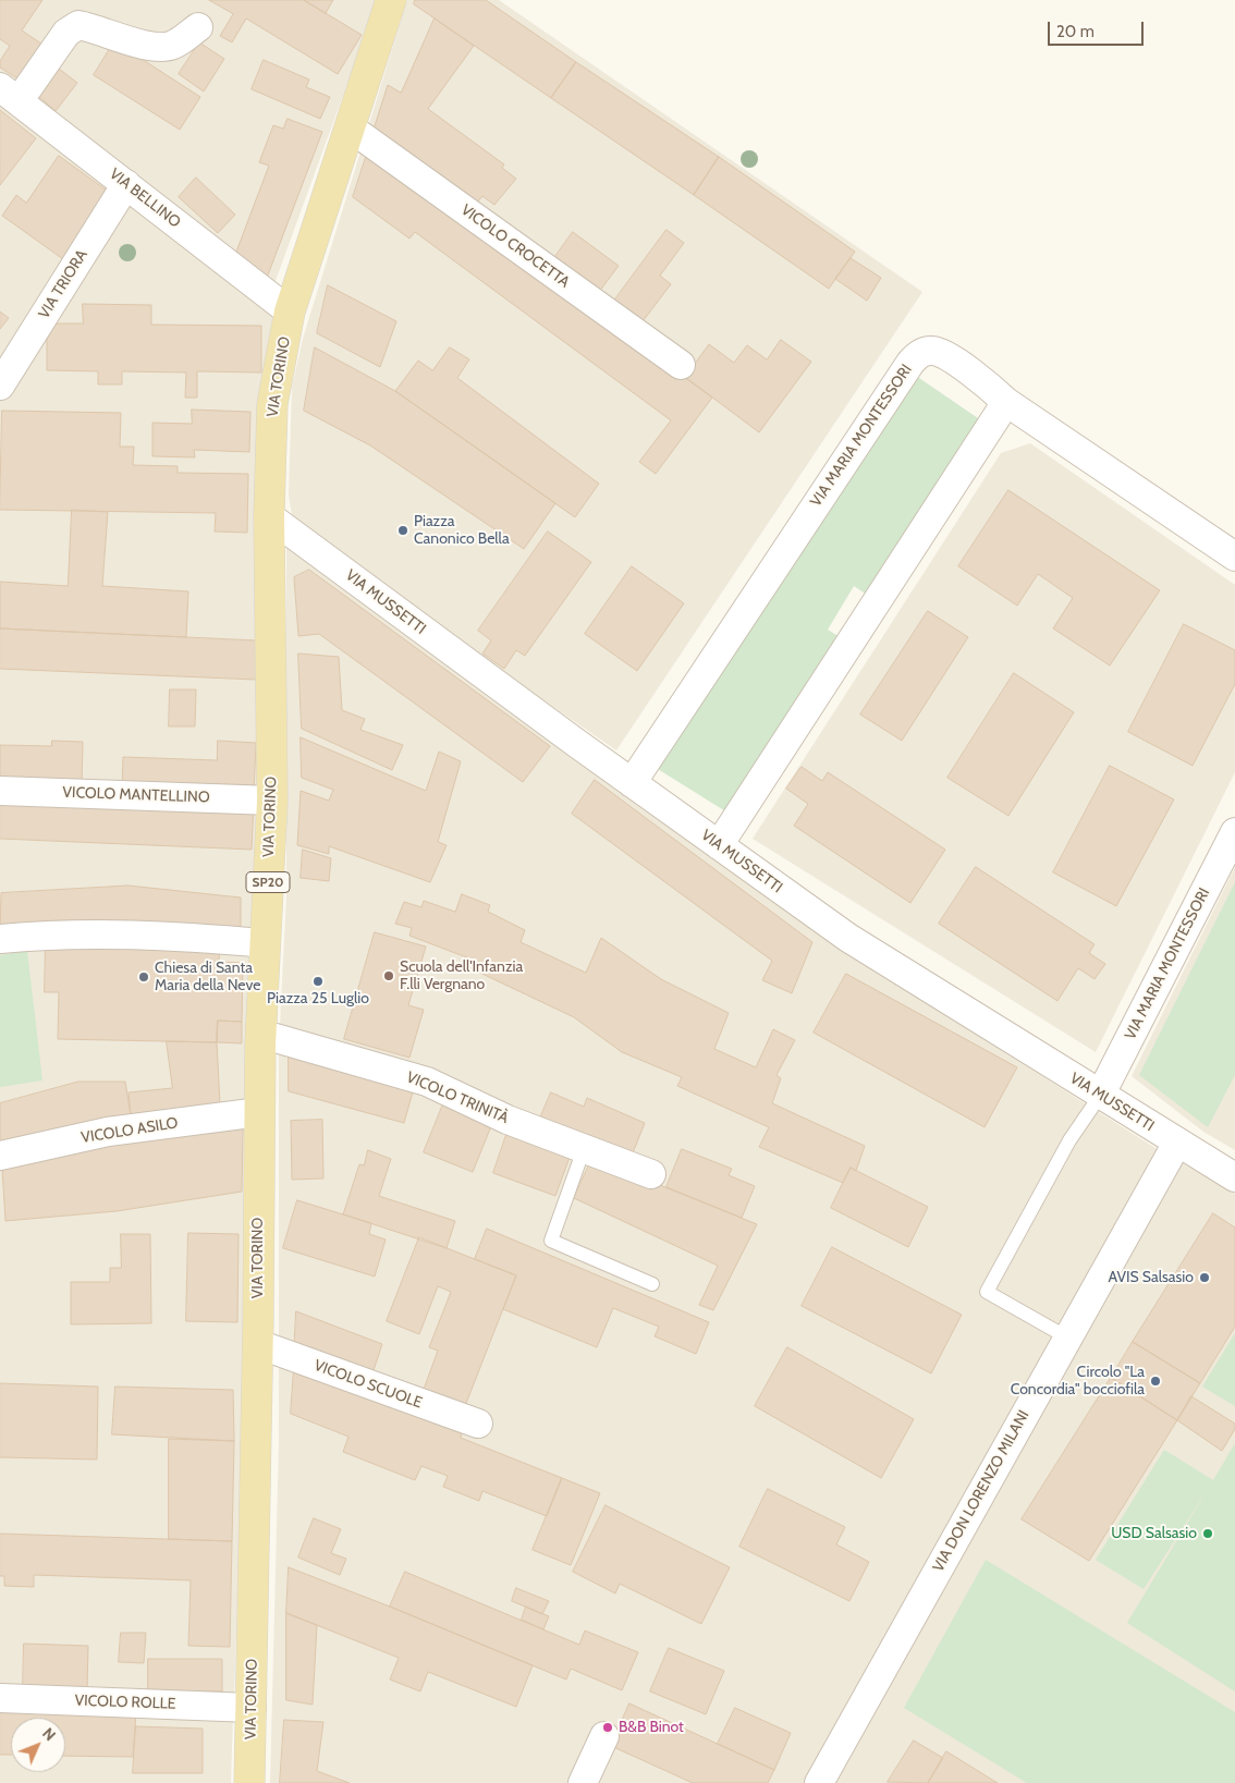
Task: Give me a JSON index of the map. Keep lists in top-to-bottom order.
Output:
{
  "streets": {
    "main road": ["VIA TORINO", "SP20"],
    "street": [
      "VIA BELLINO",
      "VICOLO CROCETTA",
      "VIA TRIORA",
      "VIA MARIA MONTESSORI",
      "VIA MUSSETTI",
      "VICOLO MANTELLINO",
      "VICOLO TRINITÀ",
      "VICOLO ASILO",
      "VICOLO SCUOLE",
      "VIA DON LORENZO MILANI",
      "VICOLO ROLLE"
    ]
  },
  "crossings": [
    ["VIA BELLINO", "VIA TRIORA"],
    ["VIA BELLINO", "VIA TORINO"],
    ["VICOLO CROCETTA", "VIA TORINO"],
    ["VIA TORINO", "VIA MUSSETTI"],
    ["VIA TORINO", "VICOLO MANTELLINO"],
    ["VIA TORINO", "VICOLO TRINITÀ"],
    ["VIA TORINO", "VICOLO ASILO"],
    ["VIA TORINO", "VICOLO SCUOLE"],
    ["VIA TORINO", "VICOLO ROLLE"],
    ["VIA MARIA MONTESSORI", "VIA MUSSETTI"],
    ["VIA MUSSETTI", "VIA DON LORENZO MILANI"]
  ],
  "places": [
    "Piazza Canonico Bella",
    "Scuola dell'Infanzia F.lli Vergnano",
    "Chiesa di Santa Maria della Neve",
    "Piazza 25 Luglio",
    "AVIS Salsasio",
    "Circolo \"La Concordia\" bocciofila",
    "USD Salsasio",
    "B&B Binot"
  ],
  "scale_bar": "20 m",
  "north": "top right"
}
